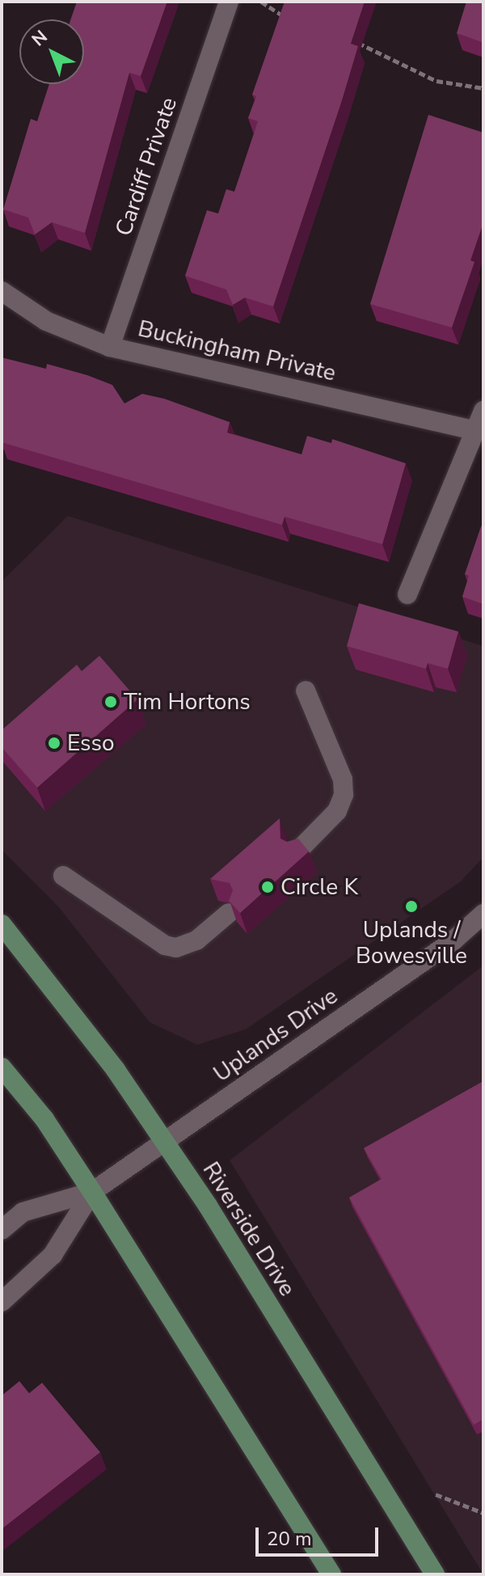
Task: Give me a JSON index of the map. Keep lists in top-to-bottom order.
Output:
{
  "streets": {
    "main road": ["Riverside Drive"],
    "street": ["Cardiff Private", "Buckingham Private", "Uplands Drive"]
  },
  "crossings": [
    ["Cardiff Private", "Buckingham Private"],
    ["Uplands Drive", "Riverside Drive"]
  ],
  "places": [
    "Tim Hortons",
    "Esso",
    "Circle K",
    "Uplands / Bowesville"
  ],
  "scale_bar": "20 m",
  "north": "top left"
}
